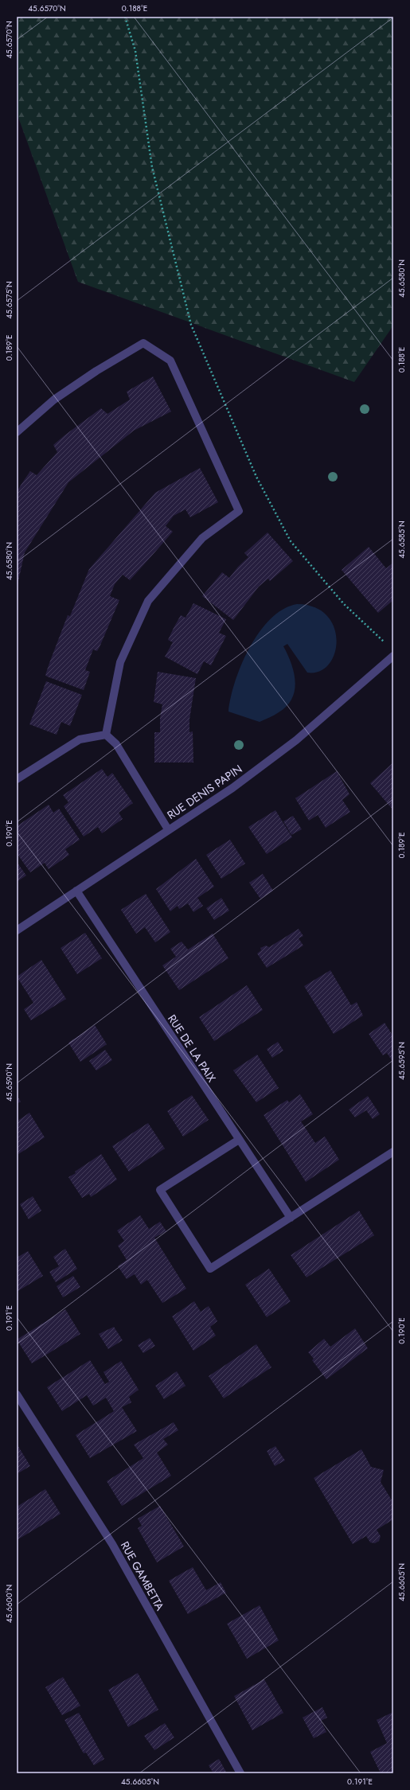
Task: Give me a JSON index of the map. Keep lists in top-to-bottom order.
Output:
{
  "streets": {
    "street": ["RUE DENIS PAPIN", "RUE DE LA PAIX", "RUE GAMBETTA"]
  },
  "crossings": [
    ["RUE DENIS PAPIN", "RUE DE LA PAIX"]
  ],
  "coordinates": [
    "45.6570°N",
    "0.188°E",
    "45.6580°N",
    "45.6575°N",
    "0.189°E",
    "45.6585°N",
    "0.190°E",
    "45.6595°N",
    "45.6590°N",
    "0.191°E",
    "45.6605°N",
    "45.6600°N"
  ]
}
